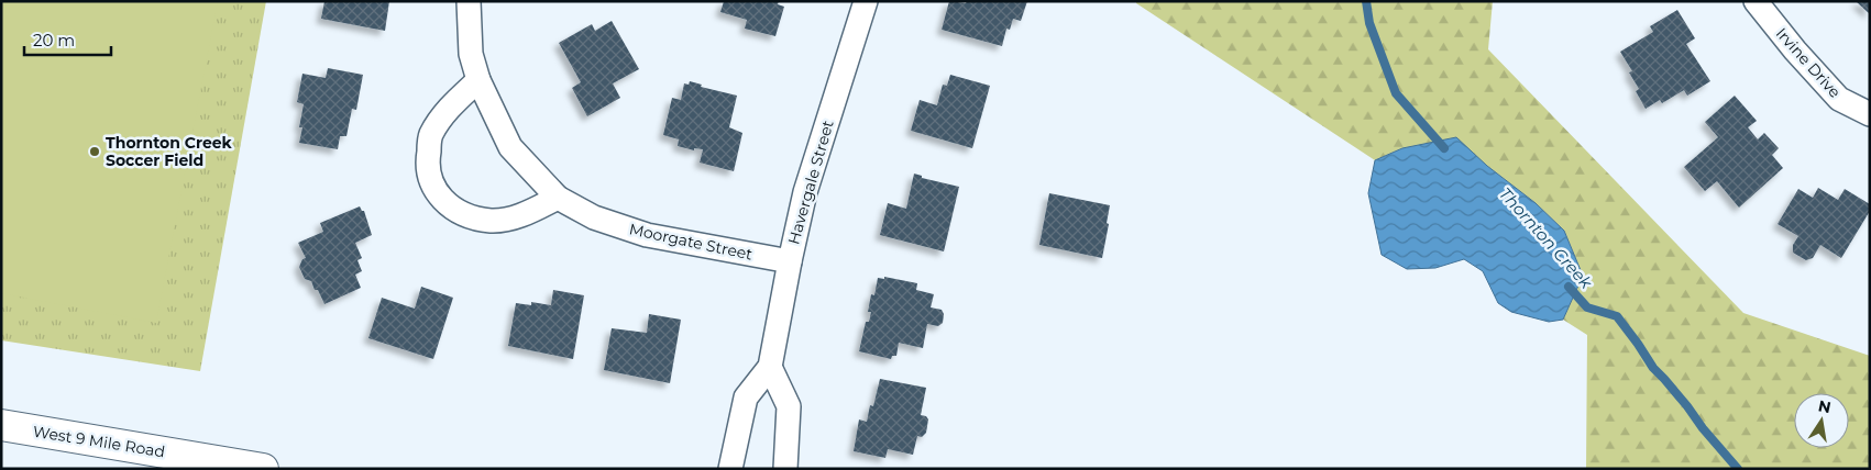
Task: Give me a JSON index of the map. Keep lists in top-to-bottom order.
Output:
{
  "streets": {
    "street": [
      "Irvine Drive",
      "Havergale Street",
      "Moorgate Street",
      "West 9 Mile Road"
    ]
  },
  "crossings": [
    ["Havergale Street", "Moorgate Street"]
  ],
  "water": ["Thornton Creek"],
  "places": ["Thornton Creek Soccer Field"],
  "scale_bar": "20 m",
  "north": "top"
}
